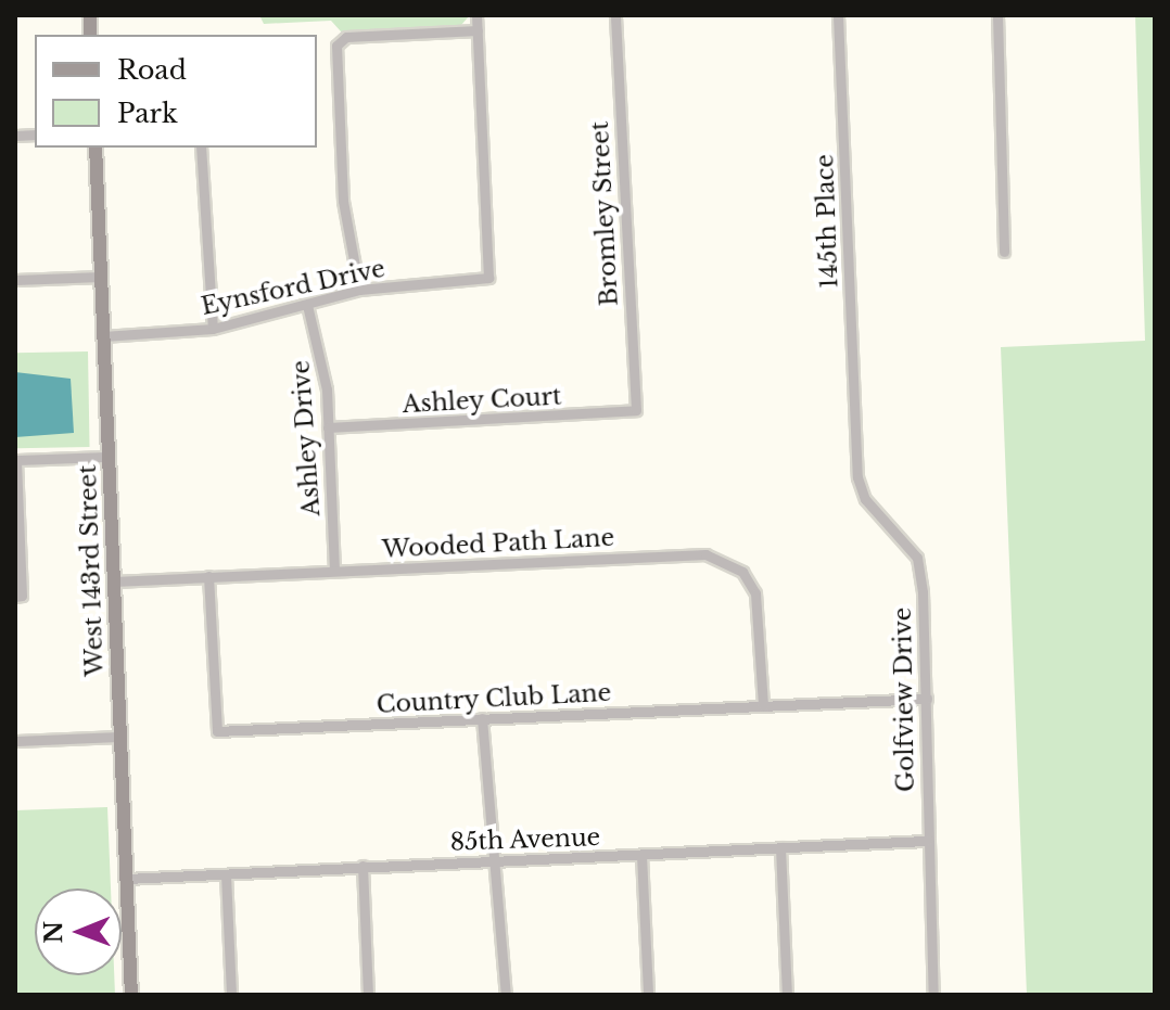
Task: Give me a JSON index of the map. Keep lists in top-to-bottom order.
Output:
{
  "streets": {
    "main road": ["West 143rd Street"],
    "street": [
      "Bromley Street",
      "145th Place",
      "Eynsford Drive",
      "Ashley Court",
      "Ashley Drive",
      "Wooded Path Lane",
      "Country Club Lane",
      "Golfview Drive",
      "85th Avenue"
    ]
  },
  "crossings": [
    ["Bromley Street", "Ashley Court"],
    ["145th Place", "Golfview Drive"],
    ["Eynsford Drive", "Ashley Drive"],
    ["Eynsford Drive", "West 143rd Street"],
    ["Ashley Court", "Ashley Drive"],
    ["Ashley Drive", "Wooded Path Lane"],
    ["Wooded Path Lane", "West 143rd Street"],
    ["Wooded Path Lane", "Country Club Lane"],
    ["West 143rd Street", "85th Avenue"],
    ["Country Club Lane", "Golfview Drive"],
    ["Golfview Drive", "85th Avenue"]
  ],
  "legend": ["Road", "Park"],
  "north": "left"
}
